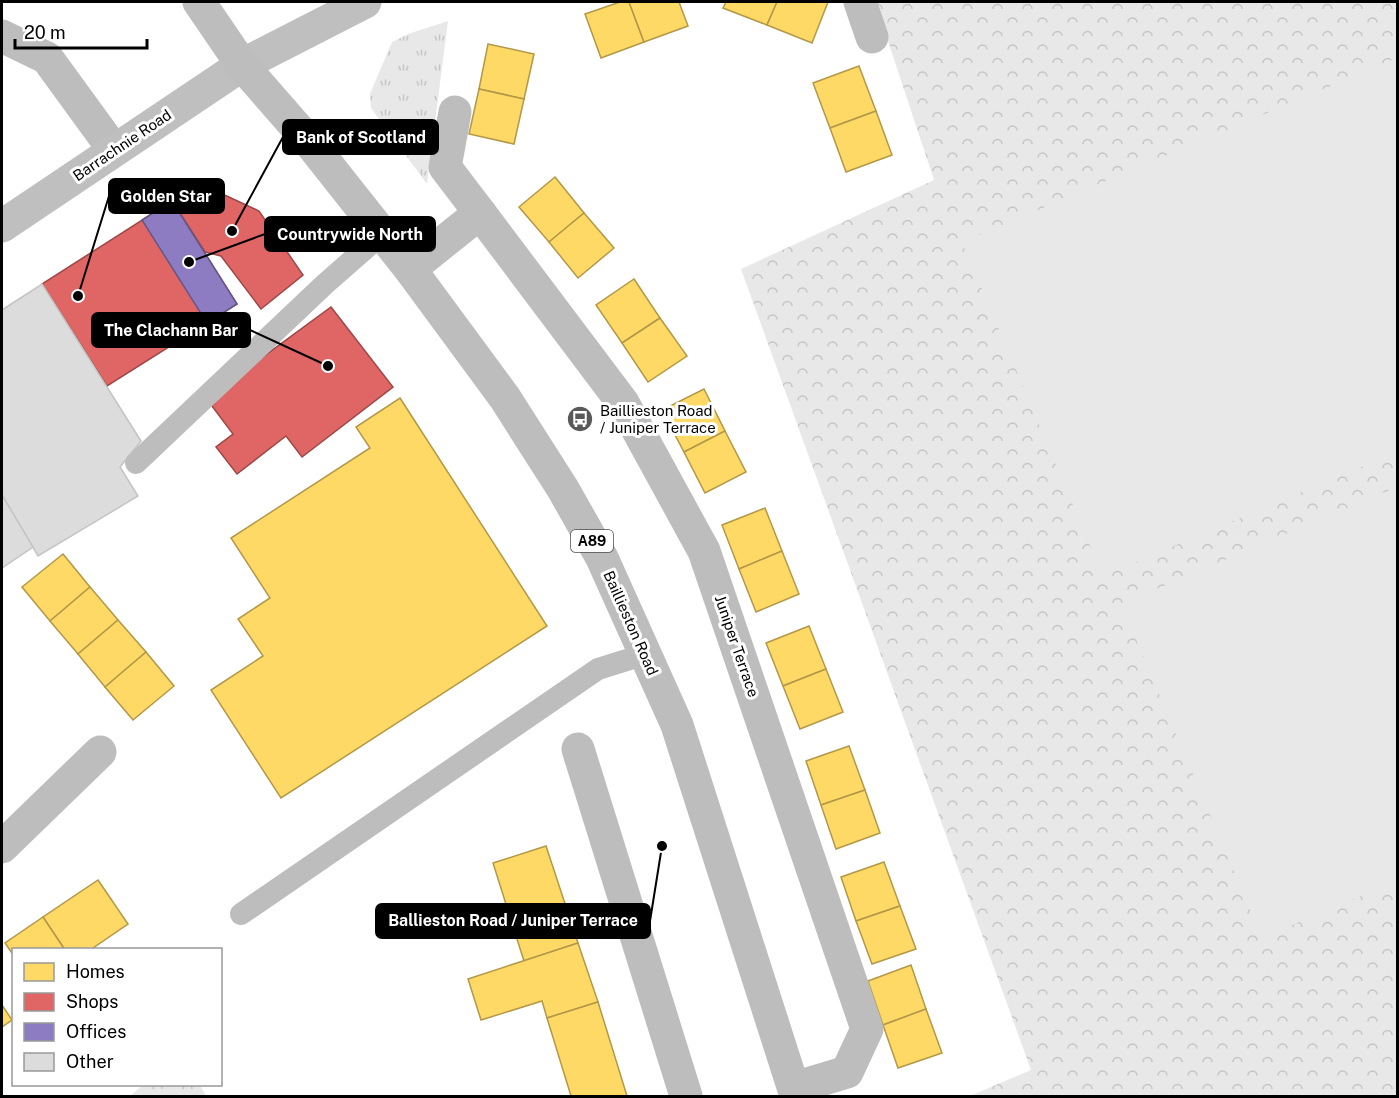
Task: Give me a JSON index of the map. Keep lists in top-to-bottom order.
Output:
{
  "streets": {
    "main road": ["Barrachnie Road"],
    "street": ["A89", "Baillieston Road", "Juniper Terrace"]
  },
  "crossings": [
    ["Barrachnie Road", "A89"],
    ["Barrachnie Road", "Baillieston Road"],
    ["A89", "Baillieston Road"],
    ["Baillieston Road", "Juniper Terrace"]
  ],
  "places": {
    "other": [
      "Bank of Scotland",
      "Countrywide North",
      "Golden Star",
      "The Clachann Bar",
      "Ballieston Road / Juniper Terrace"
    ],
    "bus stop": ["Baillieston Road / Juniper Terrace"]
  },
  "legend": [
    "Homes",
    "Shops",
    "Offices",
    "Other"
  ],
  "scale_bar": "20 m"
}
